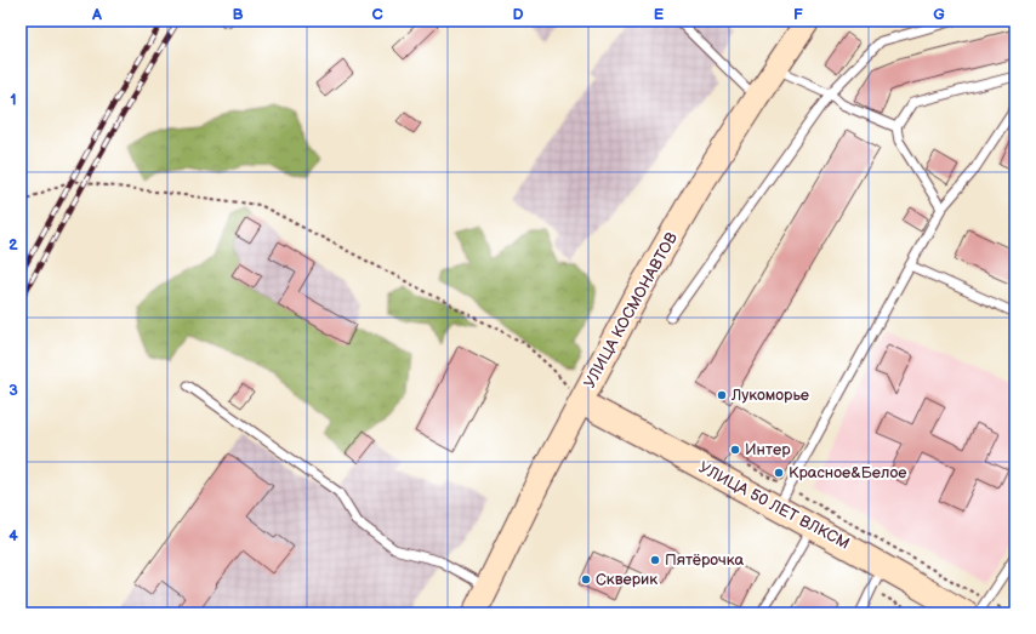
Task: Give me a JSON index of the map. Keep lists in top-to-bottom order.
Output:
{
  "streets": {
    "street": ["УЛИЦА КОСМОНАВТОВ", "УЛИЦА 50 ЛЕТ ВЛКСМ"]
  },
  "crossings": [
    ["УЛИЦА КОСМОНАВТОВ", "УЛИЦА 50 ЛЕТ ВЛКСМ"]
  ],
  "places": [
    "Лукоморье",
    "Интер",
    "Красное&Белое",
    "Пятёрочка",
    "Скверик"
  ],
  "grid": {
    "columns": [
      "A",
      "B",
      "C",
      "D",
      "E",
      "F",
      "G"
    ],
    "rows": [
      "1",
      "2",
      "3",
      "4"
    ]
  }
}
